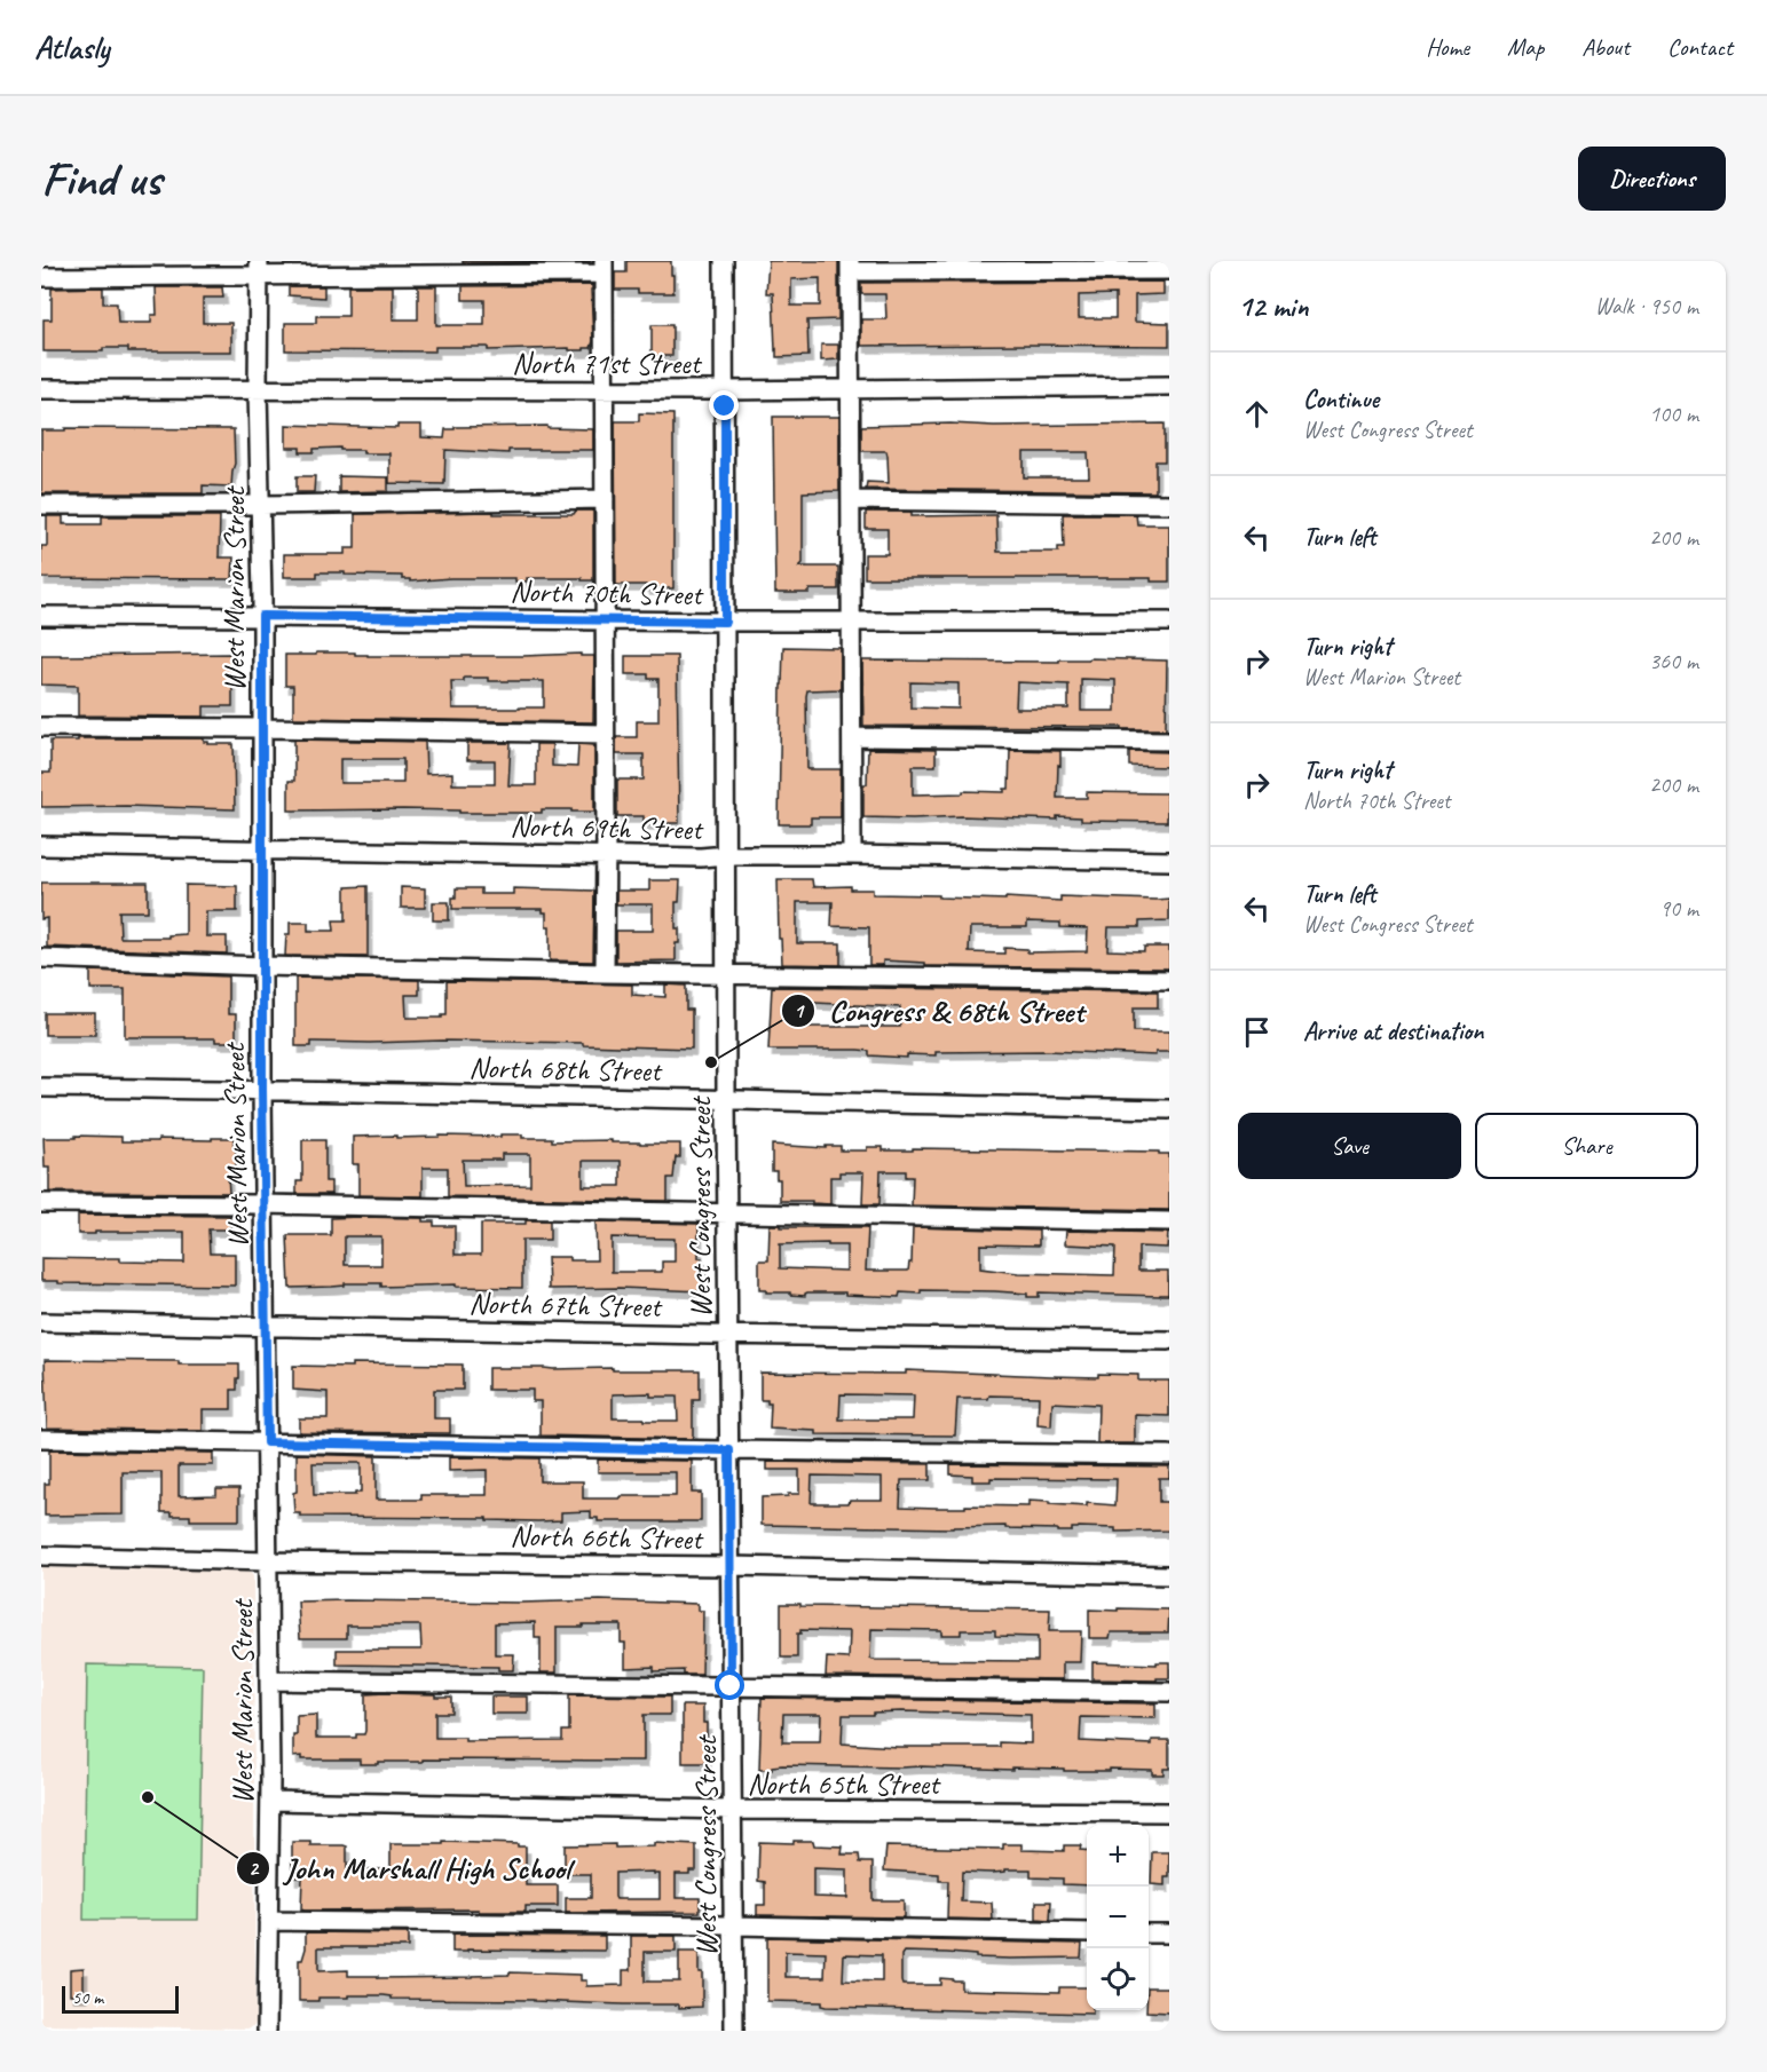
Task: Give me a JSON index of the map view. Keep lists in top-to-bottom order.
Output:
{
  "streets": {
    "street": [
      "North 71st Street",
      "West Marion Street",
      "North 70th Street",
      "North 69th Street",
      "North 68th Street",
      "West Congress Street",
      "North 67th Street",
      "North 66th Street",
      "North 65th Street"
    ]
  },
  "crossings": [
    ["North 71st Street", "West Marion Street"],
    ["North 71st Street", "West Congress Street"],
    ["West Marion Street", "North 70th Street"],
    ["West Marion Street", "North 69th Street"],
    ["West Marion Street", "North 68th Street"],
    ["West Marion Street", "North 67th Street"],
    ["West Marion Street", "North 66th Street"],
    ["West Marion Street", "North 65th Street"],
    ["North 70th Street", "West Congress Street"],
    ["North 69th Street", "West Congress Street"],
    ["North 68th Street", "West Congress Street"],
    ["West Congress Street", "North 67th Street"],
    ["West Congress Street", "North 66th Street"],
    ["West Congress Street", "North 65th Street"]
  ],
  "places": ["Congress & 68th Street", "John Marshall High School"],
  "scale_bar": "50 m",
  "page": {
    "header": "Atlasly",
    "nav": [
      "Home",
      "Map",
      "About",
      "Contact"
    ],
    "buttons": [
      "Directions",
      ["Save", "Share"]
    ],
    "title": "Find us",
    "heading": ["12 min", "Walk · 950 m"],
    "list": [
      ["Continue", "West Congress Street", "100 m"],
      ["Turn left", "200 m"],
      ["Turn right", "West Marion Street", "360 m"],
      ["Turn right", "North 70th Street", "200 m"],
      ["Turn left", "West Congress Street", "90 m"],
      "Arrive at destination"
    ],
    "map_buttons": ["+", "−"],
    "scale": "50 m"
  }
}
